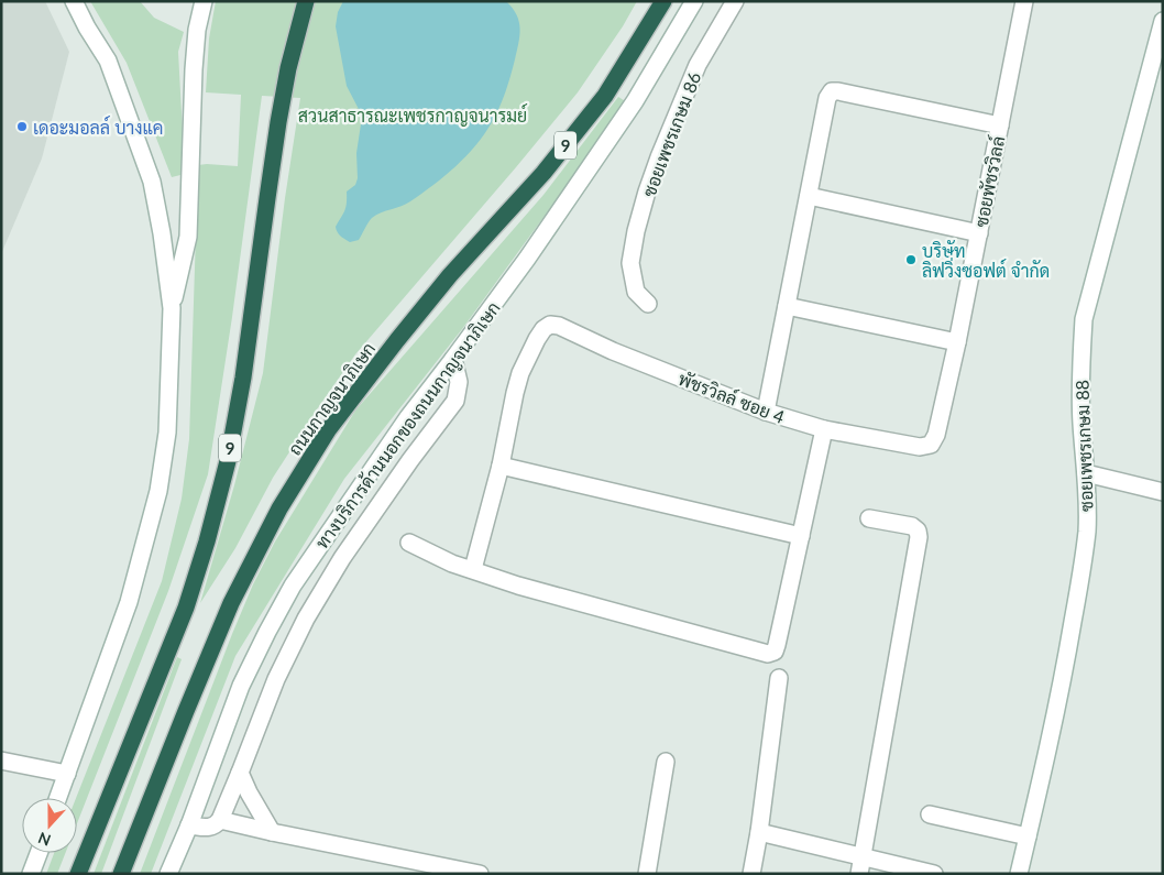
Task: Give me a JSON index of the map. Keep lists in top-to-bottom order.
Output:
{
  "streets": {
    "highway": ["9", "ถนนกาญจนาภิเษก"],
    "street": [
      "ซอยเพชรเกษม 86",
      "ซอยพัชรวิลล์",
      "พัชรวิลล์ ซอย 4",
      "ทางบริการด้านนอกของถนนกาญจนาภิเษก",
      "ซอยเพชรเกษม 88"
    ]
  },
  "crossings": [
    ["ซอยพัชรวิลล์", "พัชรวิลล์ ซอย 4"]
  ],
  "parks": ["สวนสาธารณะเพชรกาญจนารมย์"],
  "places": ["เดอะมอลล์ บางแค", "บริษัท ลิฟวิ่งซอฟต์ จำกัด"],
  "north": "bottom"
}
